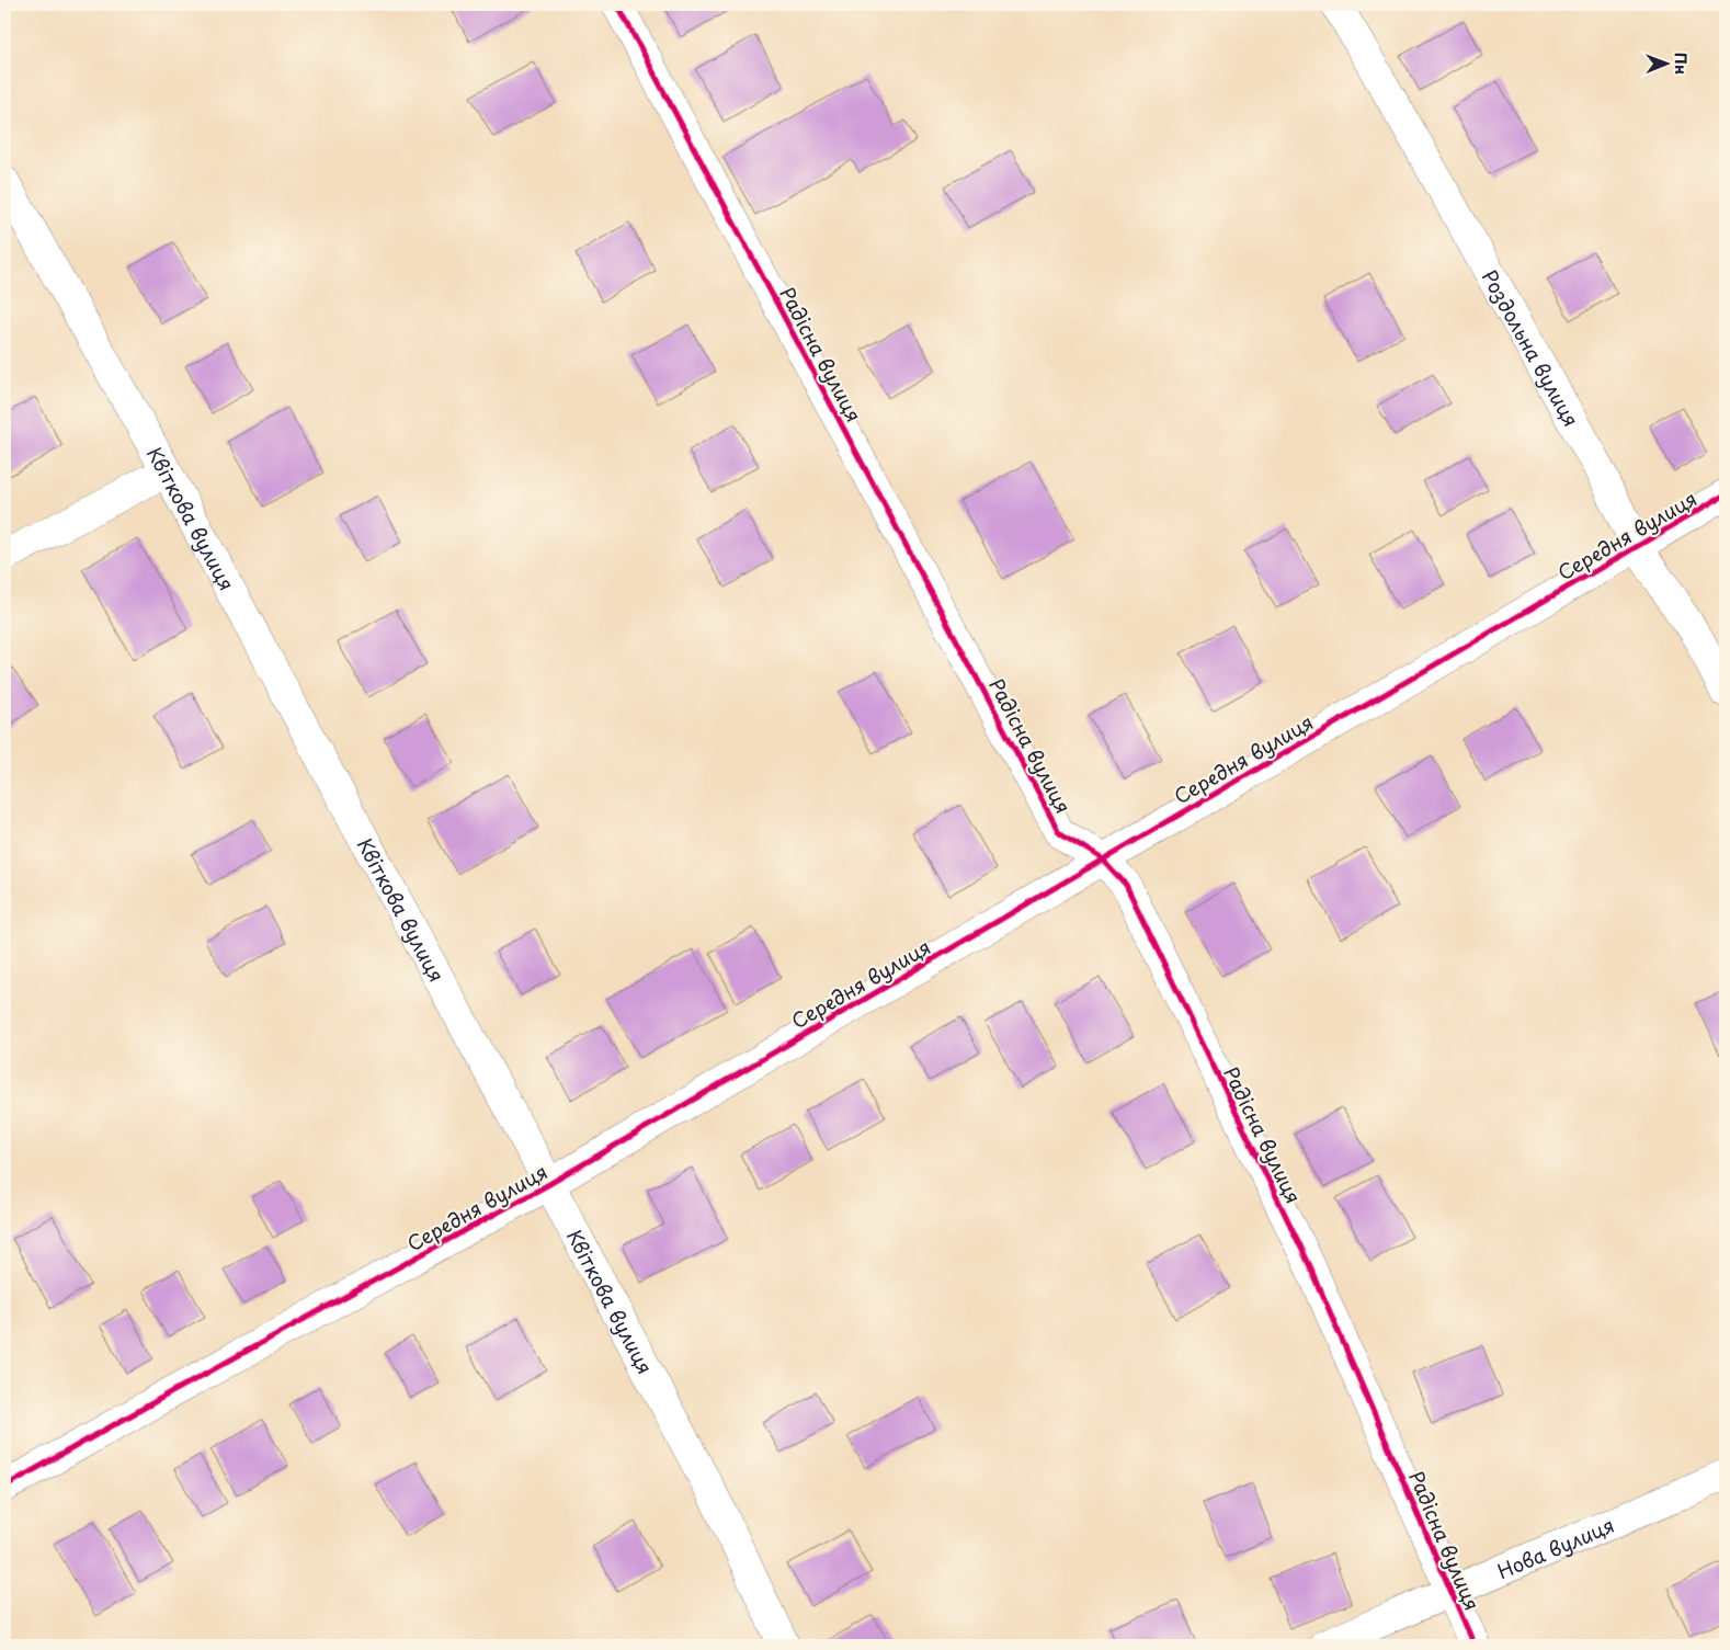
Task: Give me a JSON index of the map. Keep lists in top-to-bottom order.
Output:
{
  "streets": {
    "street": [
      "Роздольна вулиця",
      "Радісна вулиця",
      "Квіткова вулиця",
      "Середня вулиця",
      "Нова вулиця"
    ]
  },
  "crossings": [
    ["Роздольна вулиця", "Середня вулиця"],
    ["Радісна вулиця", "Середня вулиця"],
    ["Радісна вулиця", "Нова вулиця"],
    ["Квіткова вулиця", "Середня вулиця"]
  ],
  "north": "right"
}
